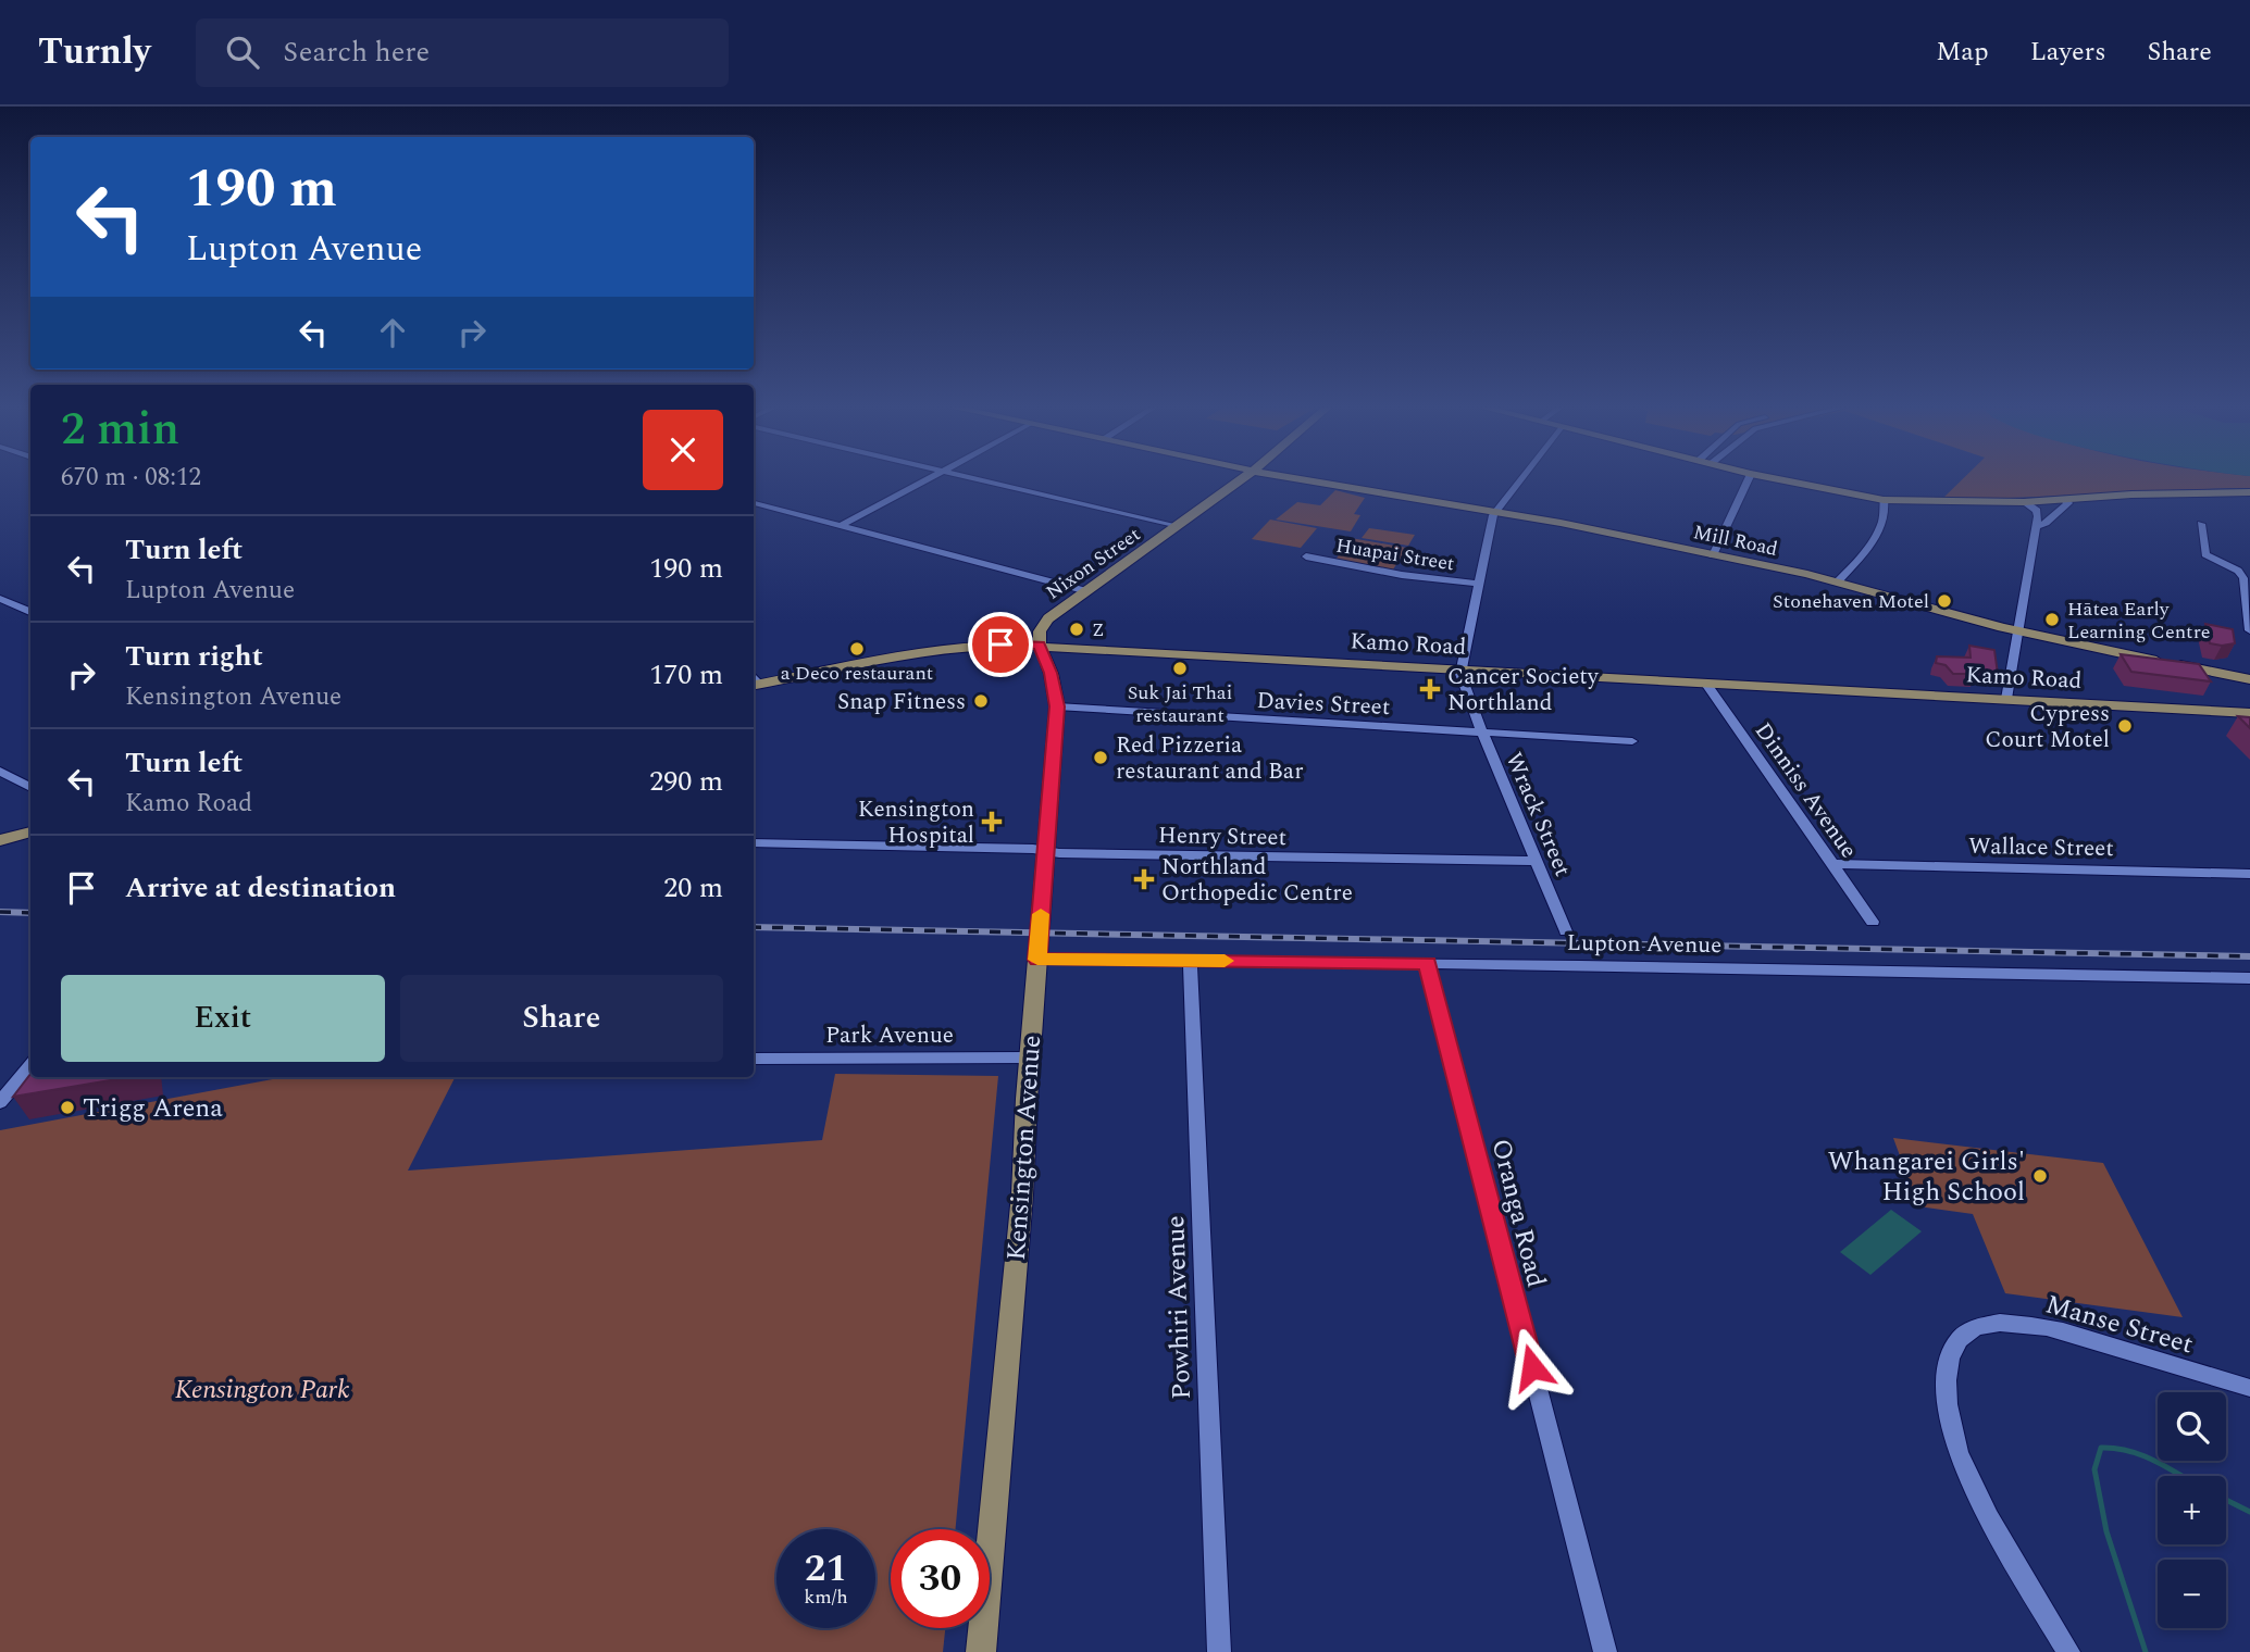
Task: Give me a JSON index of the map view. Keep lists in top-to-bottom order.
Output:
{
  "streets": {
    "main road": [
      "Mill Road",
      "Nixon Street",
      "Kamo Road",
      "Kensington Avenue"
    ],
    "street": [
      "Huapai Street",
      "Davies Street",
      "Dinniss Avenue",
      "Wrack Street",
      "Henry Street",
      "Wallace Street",
      "Lupton Avenue",
      "Park Avenue",
      "Oranga Road",
      "Powhiri Avenue",
      "Manse Street"
    ]
  },
  "crossings": [
    ["Nixon Street", "Kamo Road"],
    ["Nixon Street", "Kensington Avenue"],
    ["Kamo Road", "Dinniss Avenue"],
    ["Kamo Road", "Wrack Street"],
    ["Kamo Road", "Kensington Avenue"],
    ["Davies Street", "Wrack Street"],
    ["Davies Street", "Kensington Avenue"],
    ["Dinniss Avenue", "Wallace Street"],
    ["Wrack Street", "Henry Street"],
    ["Henry Street", "Kensington Avenue"],
    ["Lupton Avenue", "Kensington Avenue"],
    ["Lupton Avenue", "Oranga Road"],
    ["Lupton Avenue", "Powhiri Avenue"],
    ["Park Avenue", "Kensington Avenue"]
  ],
  "parks": ["Kensington Park"],
  "places": {
    "other": [
      "Stonehaven Motel",
      "Hātea Early Learning Centre",
      "Z",
      "a Deco restaurant",
      "Suk Jai Thai restaurant",
      "Snap Fitness",
      "Cypress Court Motel",
      "Red Pizzeria restaurant and Bar",
      "Trigg Arena",
      "Whangarei Girls' High School"
    ],
    "health": ["Cancer Society Northland", "Kensington Hospital", "Northland Orthopedic Centre"]
  },
  "page": {
    "header": "Turnly",
    "search": "Search here",
    "nav": ["Map", "Layers", "Share"],
    "turn": ["190 m", "Lupton Avenue"],
    "heading": ["2 min", "670 m · 08:12"],
    "list": [
      {
        "name": "Turn left",
        "note": "Lupton Avenue",
        "value": "190 m"
      },
      {
        "name": "Turn right",
        "note": "Kensington Avenue",
        "value": "170 m"
      },
      {
        "name": "Turn left",
        "note": "Kamo Road",
        "value": "290 m"
      },
      {
        "name": "Arrive at destination",
        "value": "20 m"
      }
    ],
    "buttons": ["Exit", "Share"],
    "map_buttons": ["+", "−"],
    "speed": "21 km/h",
    "limit": "30"
  }
}
